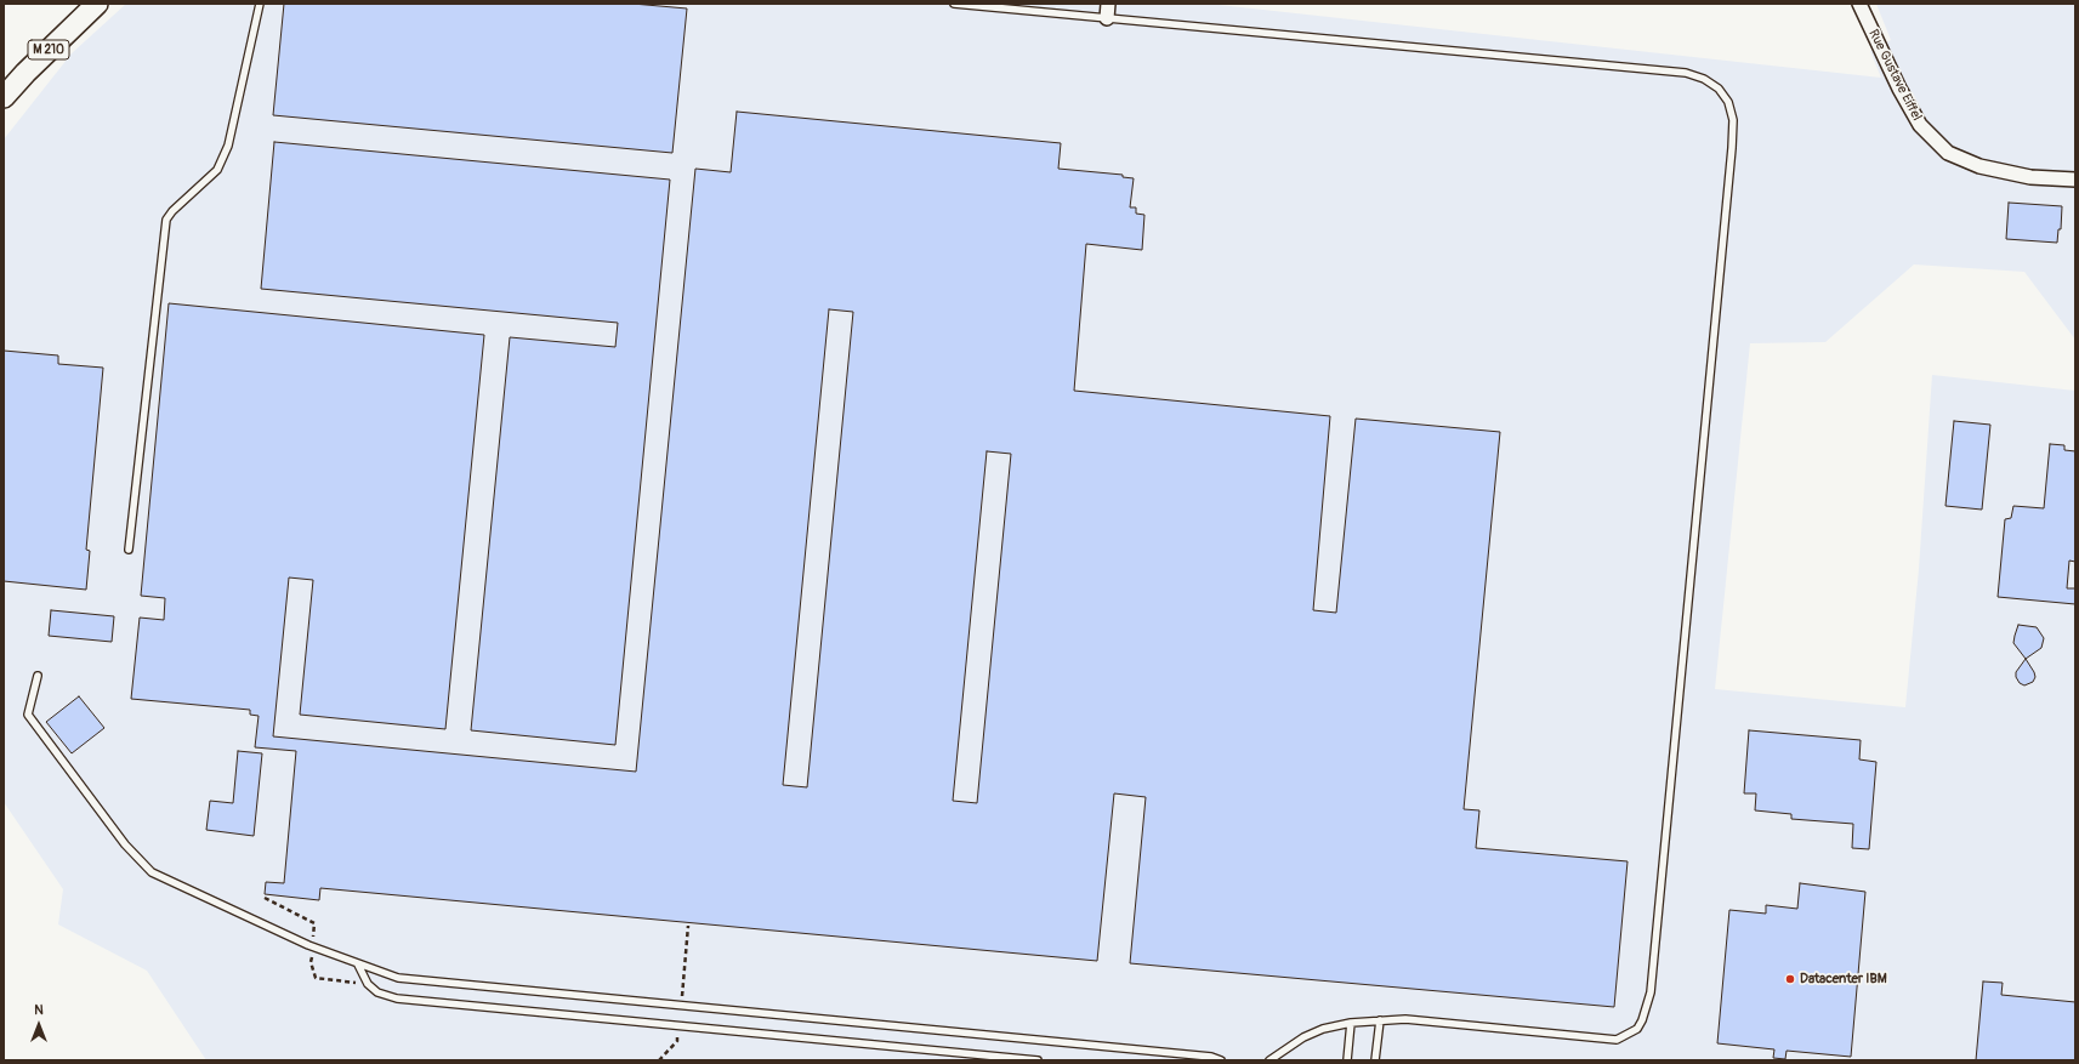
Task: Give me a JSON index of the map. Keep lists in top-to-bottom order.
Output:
{
  "streets": {
    "main road": ["M 210"],
    "street": ["Rue Gustave Eiffel"]
  },
  "places": ["Datacenter IBM"],
  "north": "top"
}
